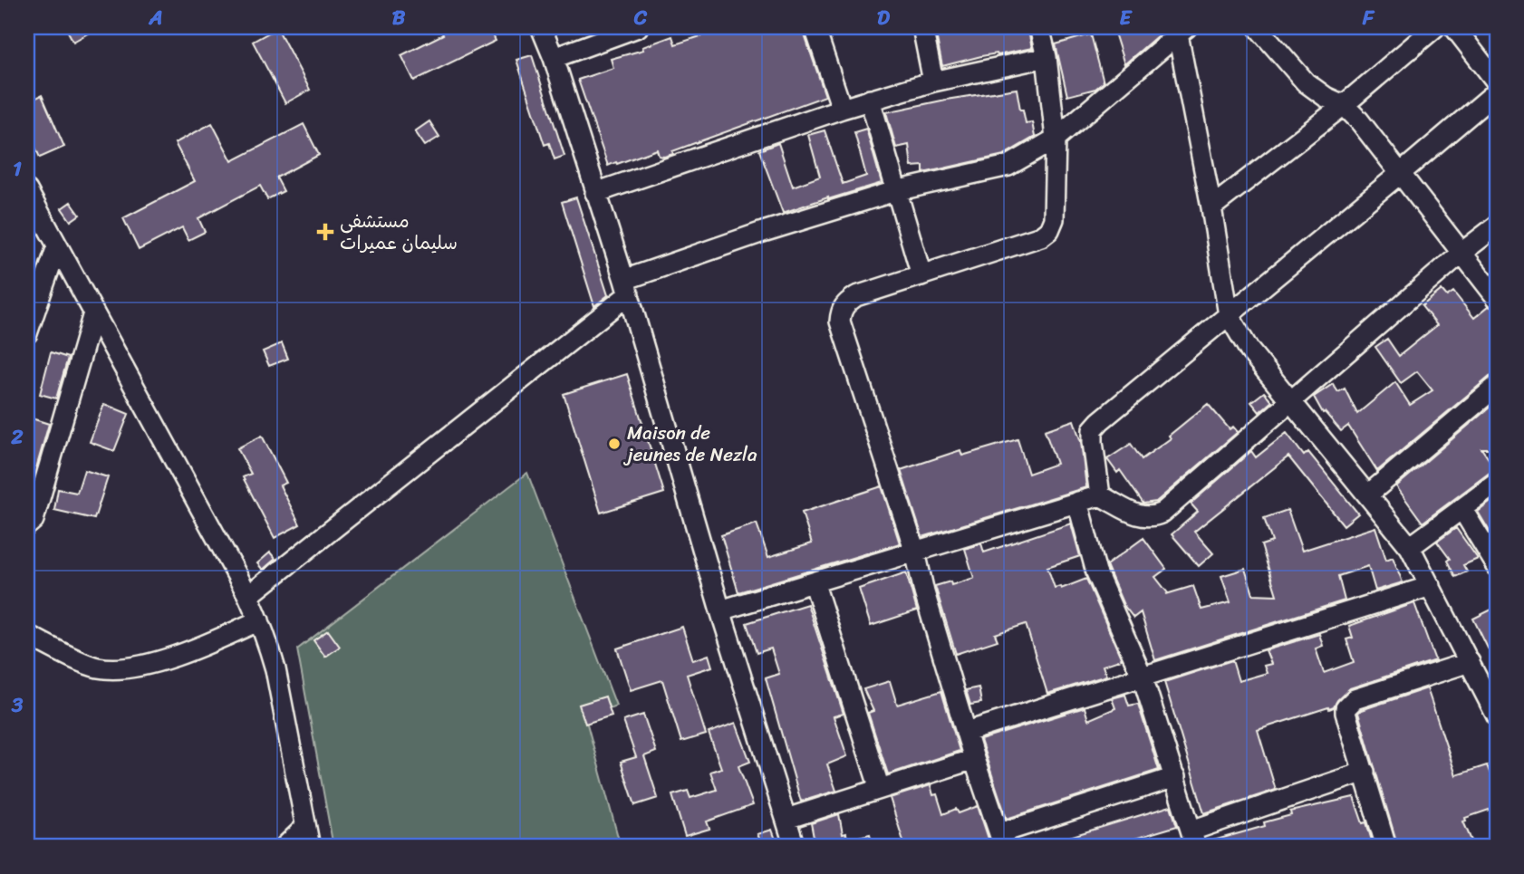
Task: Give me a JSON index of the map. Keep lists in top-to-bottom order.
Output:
{
  "places": {
    "health": ["مستشفى سليمان عميرات"],
    "other": ["Maison de jeunes de Nezla"]
  },
  "grid": {
    "columns": [
      "A",
      "B",
      "C",
      "D",
      "E",
      "F"
    ],
    "rows": ["1", "2", "3"]
  }
}
